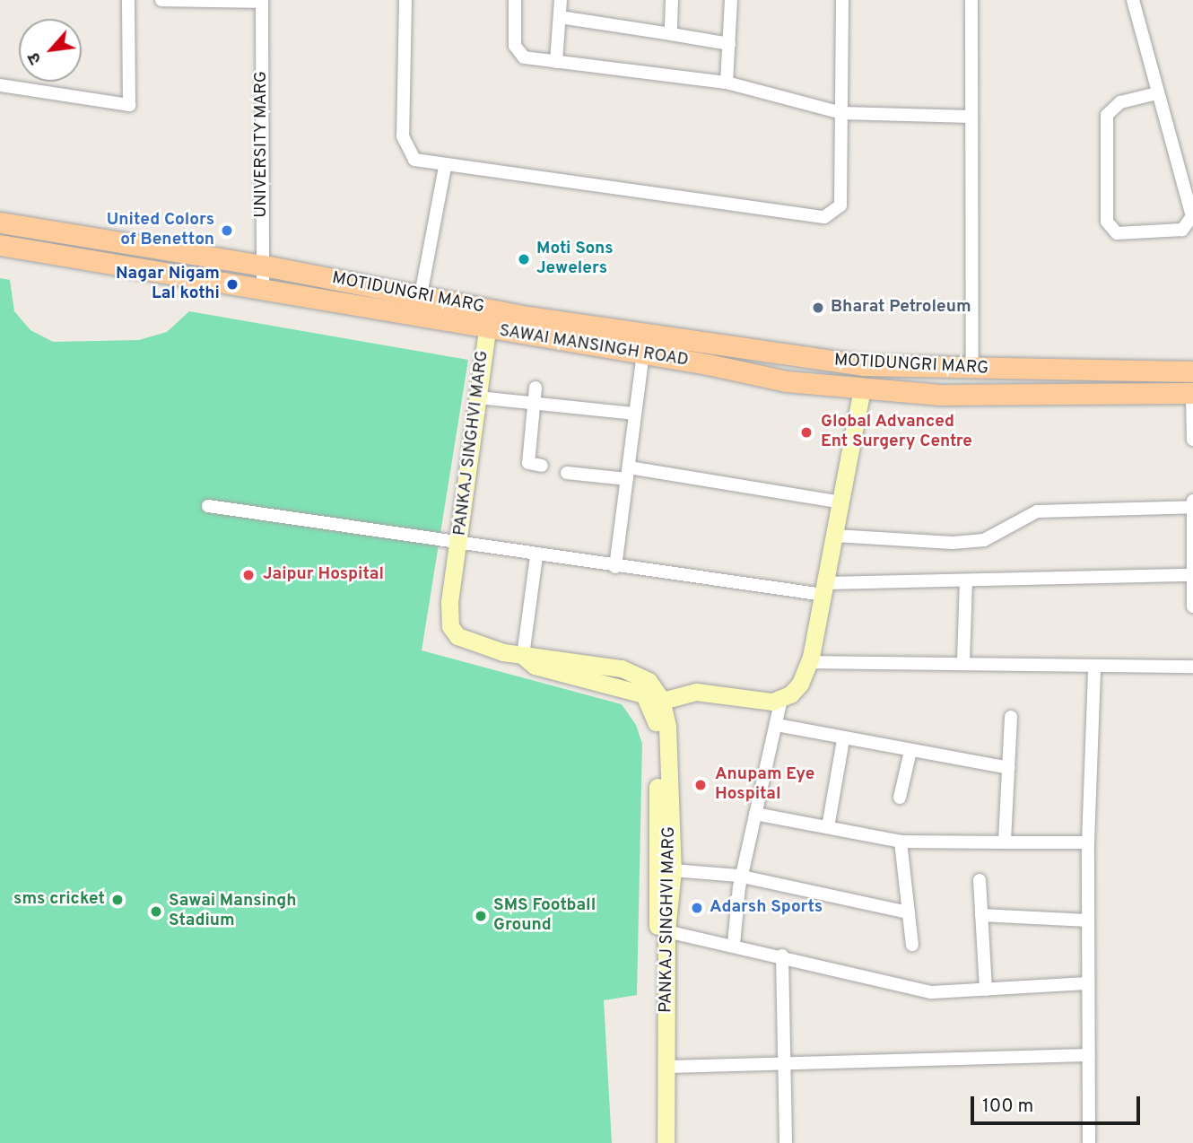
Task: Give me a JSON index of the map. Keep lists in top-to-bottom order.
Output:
{
  "streets": {
    "main road": ["MOTIDUNGRI MARG", "SAWAI MANSINGH ROAD"],
    "street": ["UNIVERSITY MARG", "PANKAJ SINGHVI MARG"]
  },
  "crossings": [
    ["UNIVERSITY MARG", "MOTIDUNGRI MARG"],
    ["UNIVERSITY MARG", "SAWAI MANSINGH ROAD"],
    ["SAWAI MANSINGH ROAD", "PANKAJ SINGHVI MARG"]
  ],
  "places": [
    "United Colors of Benetton",
    "Moti Sons Jewelers",
    "Nagar Nigam Lal kothi",
    "Bharat Petroleum",
    "Global Advanced Ent Surgery Centre",
    "Jaipur Hospital",
    "Anupam Eye Hospital",
    "sms cricket",
    "Adarsh Sports",
    "Sawai Mansingh Stadium",
    "SMS Football Ground"
  ],
  "scale_bar": "100 m",
  "north": "bottom left"
}
